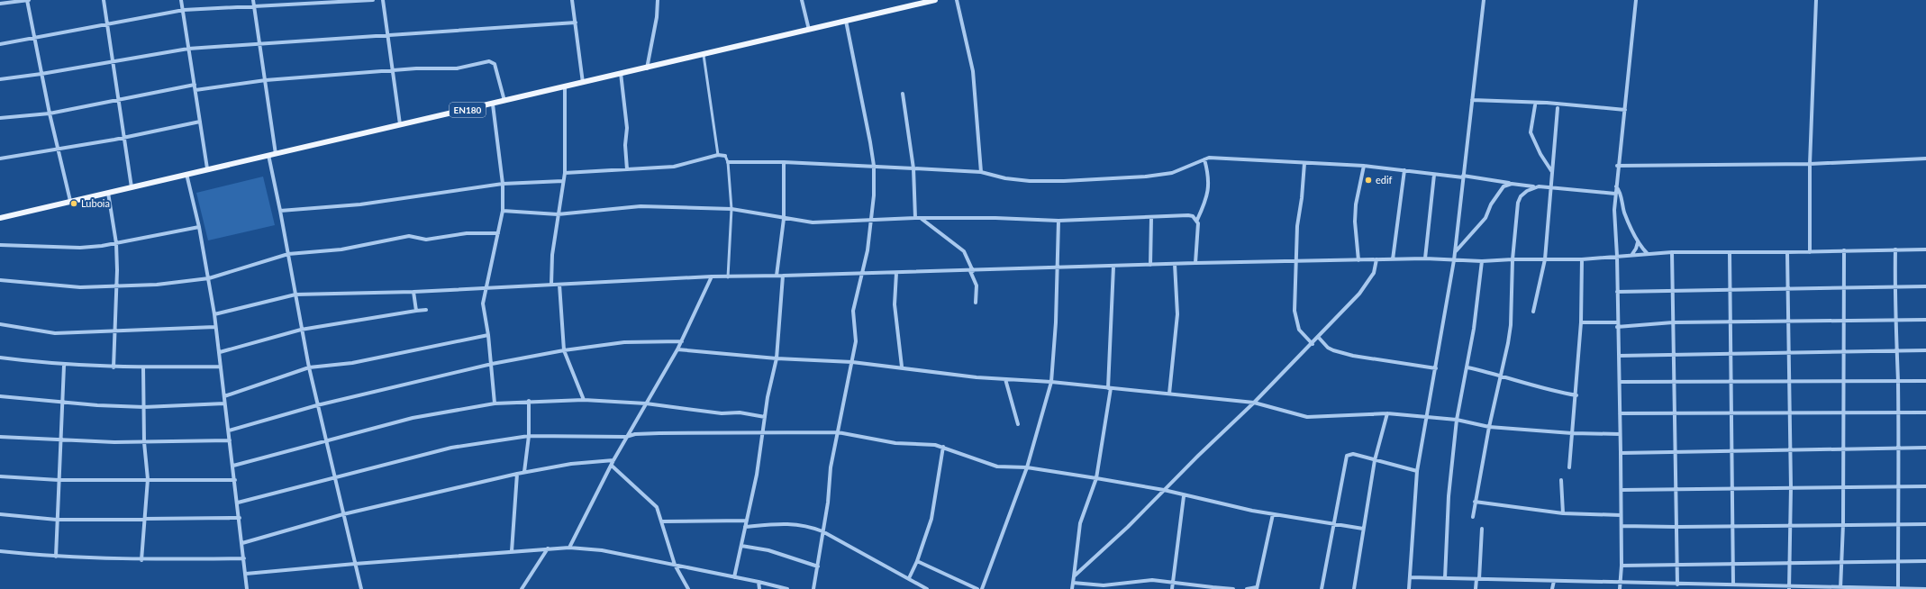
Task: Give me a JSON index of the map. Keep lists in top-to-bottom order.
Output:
{
  "streets": {
    "main road": ["EN180"]
  },
  "places": ["edif", "Luboia"]
}
